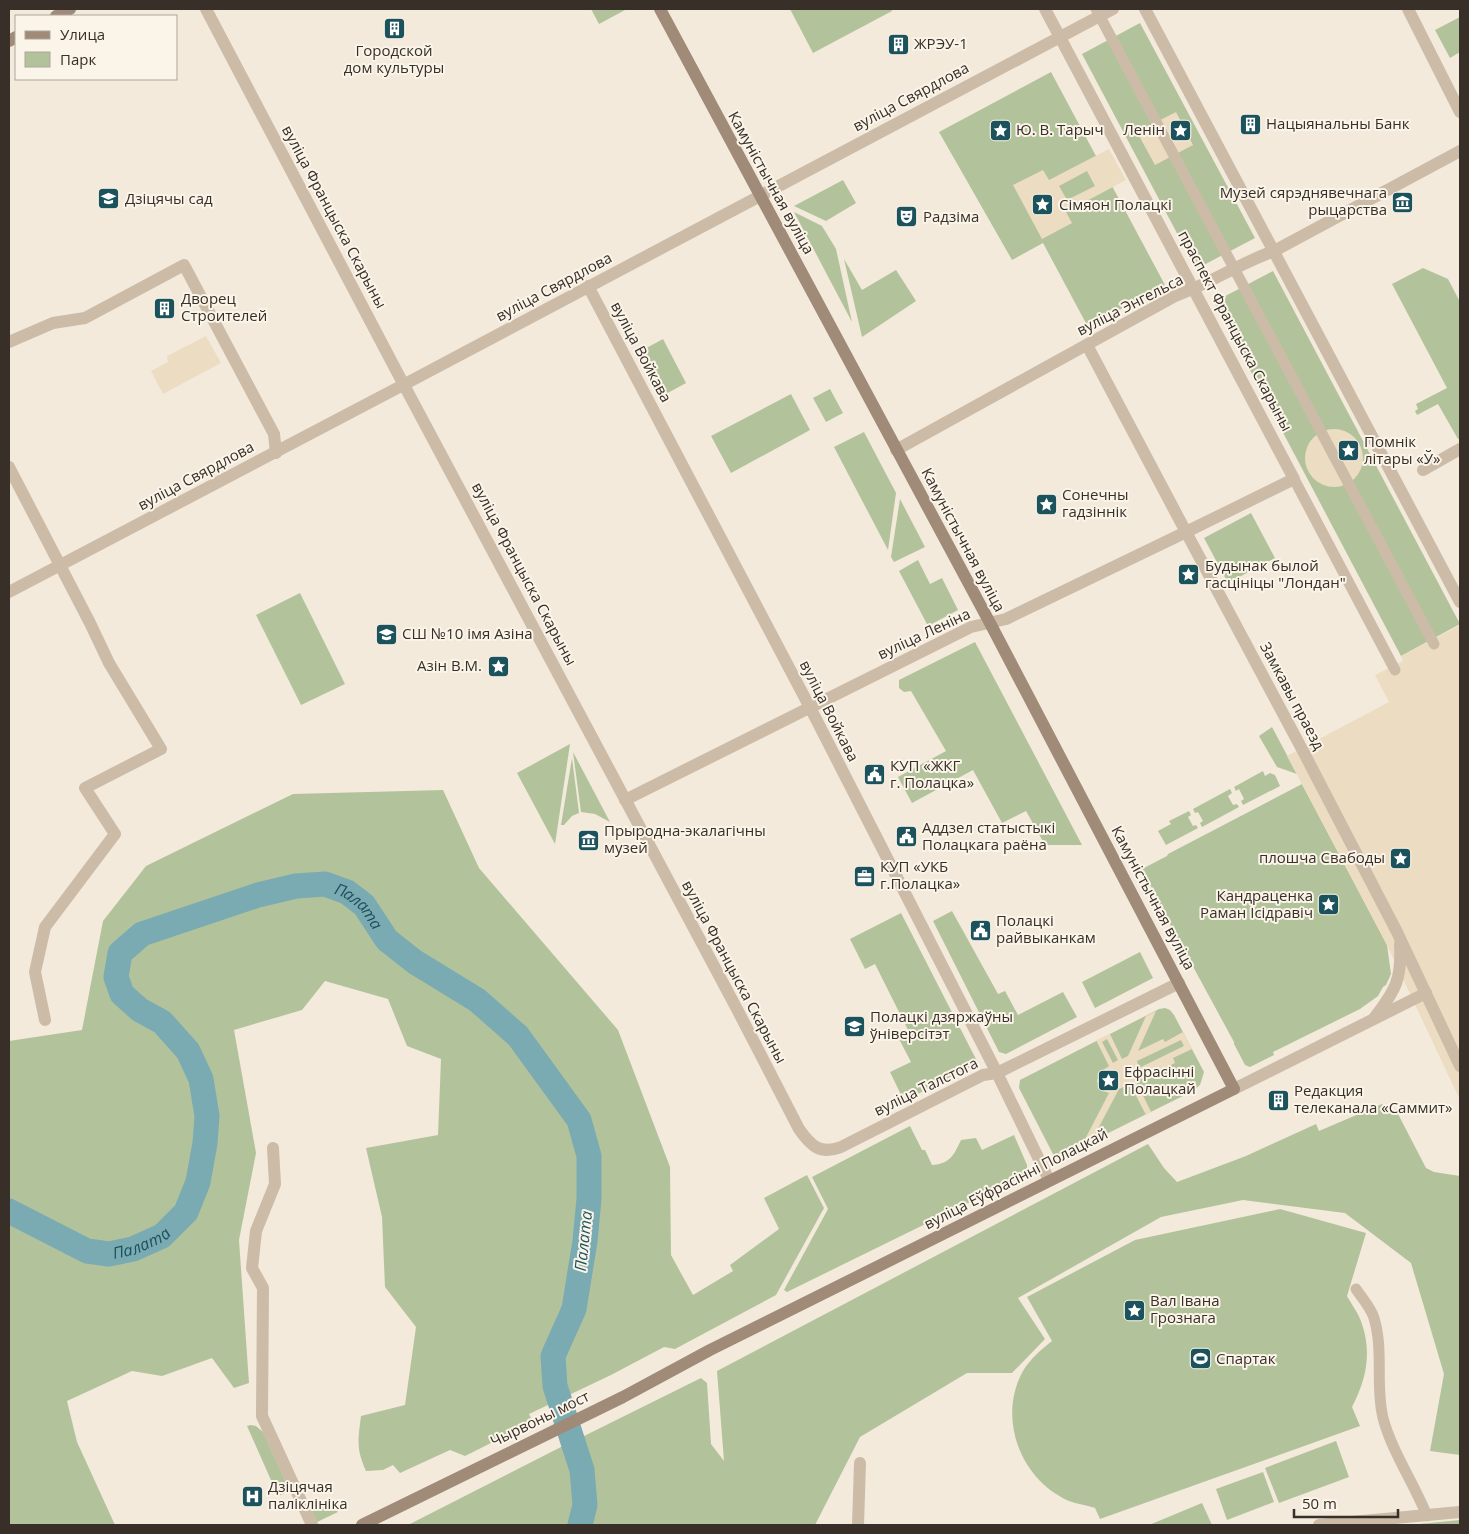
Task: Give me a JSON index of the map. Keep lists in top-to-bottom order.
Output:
{
  "streets": {
    "main road": ["Камуністычная вуліца", "вуліца Еўфрасінні Полацкай", "Чырвоны мост"],
    "street": [
      "вуліца Свярдлова",
      "вуліца Францыска Скарыны",
      "вуліца Энгельса",
      "праспект Францыска Скарыны",
      "вуліца Войкава",
      "вуліца Леніна",
      "Замкавы праезд",
      "вуліца Талстога"
    ]
  },
  "crossings": [
    ["вуліца Свярдлова", "Камуністычная вуліца"],
    ["вуліца Свярдлова", "вуліца Францыска Скарыны"],
    ["вуліца Свярдлова", "праспект Францыска Скарыны"],
    ["вуліца Свярдлова", "вуліца Войкава"],
    ["Камуністычная вуліца", "вуліца Энгельса"],
    ["Камуністычная вуліца", "вуліца Леніна"],
    ["Камуністычная вуліца", "вуліца Талстога"],
    ["Камуністычная вуліца", "вуліца Еўфрасінні Полацкай"],
    ["вуліца Францыска Скарыны", "вуліца Леніна"],
    ["вуліца Францыска Скарыны", "вуліца Талстога"],
    ["вуліца Энгельса", "праспект Францыска Скарыны"],
    ["вуліца Энгельса", "Замкавы праезд"],
    ["праспект Францыска Скарыны", "вуліца Леніна"],
    ["вуліца Войкава", "вуліца Леніна"],
    ["вуліца Войкава", "вуліца Талстога"],
    ["вуліца Войкава", "вуліца Еўфрасінні Полацкай"],
    ["вуліца Леніна", "Замкавы праезд"],
    ["Замкавы праезд", "вуліца Еўфрасінні Полацкай"],
    ["вуліца Еўфрасінні Полацкай", "Чырвоны мост"]
  ],
  "water": ["Палата"],
  "places": {
    "building": [
      "Городской дом культуры",
      "ЖРЭУ-1",
      "Нацыянальны Банк",
      "Дворец Строителей",
      "Редакция телеканала «Саммит»"
    ],
    "place": [
      "Ю. В. Тарыч",
      "Ленін",
      "Сімяон Полацкі",
      "Помнік літары «Ў»",
      "Сонечны гадзіннік",
      "Будынак былой гасцініцы \"Лондан\"",
      "Азін В.М.",
      "плошча Свабоды",
      "Кандраценка Раман Ісідравіч",
      "Ефрасінні Полацкай",
      "Вал Івана Грознага"
    ],
    "school or university": ["Дзіцячы сад", "СШ №10 імя Азіна", "Полацкі дзяржаўны ўніверсітэт"],
    "museum": ["Музей сярэднявечнага рыцарства", "Прыродна-экалагічны музей"],
    "theatre": ["Радзіма"],
    "public building": ["КУП «ЖКГ г. Полацка»", "Аддзел статыстыкі Полацкага раёна", "Полацкі райвыканкам"],
    "office": ["КУП «УКБ г.Полацка»"],
    "sports": ["Спартак"],
    "hospital": ["Дзіцячая паліклініка"]
  },
  "legend": ["Улица", "Парк"],
  "scale_bar": "50 m"
}
